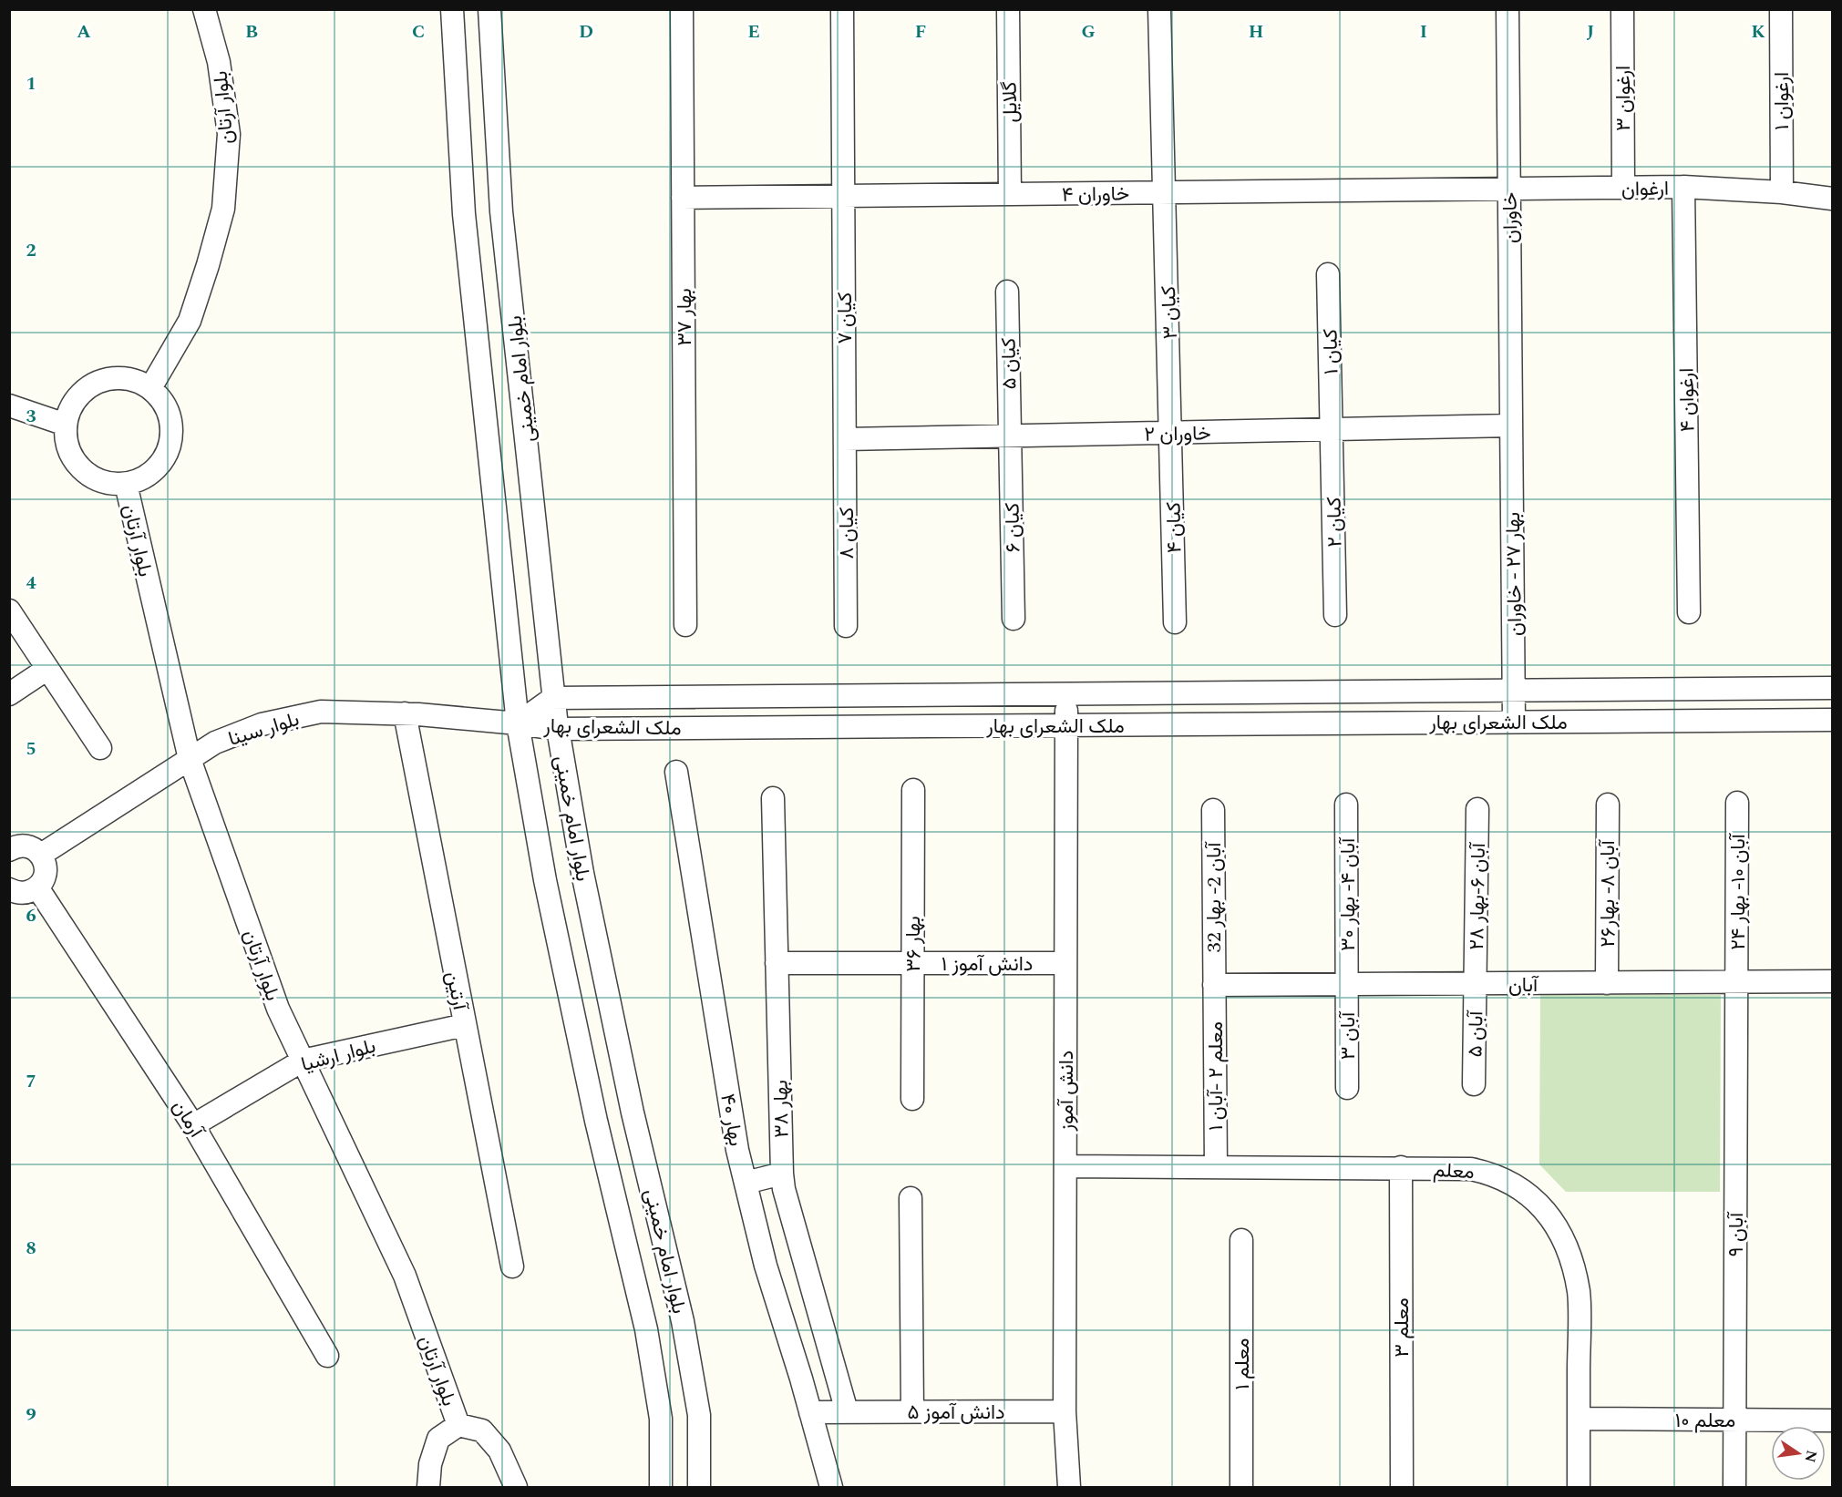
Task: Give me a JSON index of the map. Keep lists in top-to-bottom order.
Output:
{
  "streets": {
    "street": [
      "ارغوان ۳",
      "ارغوان ۱",
      "گلایل",
      "بلوار آرتان",
      "ارغوان",
      "خاوران ۴",
      "خاوران",
      "کیان ۳",
      "بهار ۳۷",
      "کیان ۷",
      "کیان ۱",
      "کیان ۵",
      "بلوار امام خمینی",
      "ارغوان ۴",
      "خاوران ۲",
      "کیان ۲",
      "کیان ۶",
      "کیان ۴",
      "کیان ۸",
      "بهار ۲۷ - خاوران",
      "ملک الشعرای بهار",
      "بلوار سینا",
      "آبان ۱۰- بهار ۲۴",
      "۲۶آبان ۸- بهار",
      "آبان ۴- بهار ۳۰",
      "آبان ۶-بهار ۲۸",
      "آبان 2- بهار 32",
      "بهار ۳۶",
      "دانش آموز ۱",
      "آبان",
      "آرتین",
      "آبان ۵",
      "آبان ۳",
      "بلوار ارشیا",
      "معلم ۲ -آبان ۱",
      "دانش آموز",
      "بهار ۳۸",
      "آرمان",
      "بهار ۴۰",
      "معلم",
      "آبان ۹",
      "معلم ۳",
      "معلم ۱",
      "دانش آموز ۵",
      "معلم ۱۰"
    ]
  },
  "crossings": [
    ["ارغوان ۳", "ارغوان"],
    ["ارغوان ۱", "ارغوان"],
    ["گلایل", "خاوران ۴"],
    ["بلوار آرتان", "بلوار سینا"],
    ["بلوار آرتان", "بلوار ارشیا"],
    ["ارغوان", "خاوران ۴"],
    ["ارغوان", "خاوران"],
    ["ارغوان", "ارغوان ۴"],
    ["خاوران ۴", "خاوران"],
    ["خاوران ۴", "کیان ۳"],
    ["خاوران ۴", "بهار ۳۷"],
    ["خاوران ۴", "کیان ۷"],
    ["خاوران", "خاوران ۲"],
    ["خاوران", "بهار ۲۷ - خاوران"],
    ["کیان ۳", "خاوران ۲"],
    ["کیان ۳", "کیان ۴"],
    ["کیان ۷", "خاوران ۲"],
    ["کیان ۷", "کیان ۸"],
    ["کیان ۱", "خاوران ۲"],
    ["کیان ۱", "کیان ۲"],
    ["کیان ۵", "خاوران ۲"],
    ["کیان ۵", "کیان ۶"],
    ["بلوار امام خمینی", "ملک الشعرای بهار"],
    ["بلوار امام خمینی", "بلوار سینا"],
    ["خاوران ۲", "کیان ۲"],
    ["خاوران ۲", "کیان ۶"],
    ["خاوران ۲", "کیان ۴"],
    ["خاوران ۲", "کیان ۸"],
    ["خاوران ۲", "بهار ۲۷ - خاوران"],
    ["بهار ۲۷ - خاوران", "ملک الشعرای بهار"],
    ["ملک الشعرای بهار", "بلوار سینا"],
    ["ملک الشعرای بهار", "دانش آموز"],
    ["بلوار سینا", "آرتین"],
    ["آبان ۱۰- بهار ۲۴", "آبان"],
    ["آبان ۱۰- بهار ۲۴", "آبان ۹"],
    ["۲۶آبان ۸- بهار", "آبان"],
    ["آبان ۴- بهار ۳۰", "آبان"],
    ["آبان ۴- بهار ۳۰", "آبان ۳"],
    ["آبان ۶-بهار ۲۸", "آبان"],
    ["آبان ۶-بهار ۲۸", "آبان ۵"],
    ["آبان 2- بهار 32", "آبان"],
    ["آبان 2- بهار 32", "معلم ۲ -آبان ۱"],
    ["بهار ۳۶", "دانش آموز ۱"],
    ["دانش آموز ۱", "دانش آموز"],
    ["دانش آموز ۱", "بهار ۳۸"],
    ["آبان", "آبان ۵"],
    ["آبان", "آبان ۳"],
    ["آبان", "معلم ۲ -آبان ۱"],
    ["آبان", "آبان ۹"],
    ["آرتین", "بلوار ارشیا"],
    ["بلوار ارشیا", "آرمان"],
    ["معلم ۲ -آبان ۱", "معلم"],
    ["دانش آموز", "معلم"],
    ["دانش آموز", "دانش آموز ۵"],
    ["بهار ۳۸", "دانش آموز ۵"],
    ["بهار ۴۰", "دانش آموز ۵"],
    ["معلم", "معلم ۳"],
    ["معلم", "معلم ۱۰"],
    ["آبان ۹", "معلم ۱۰"]
  ],
  "north": "right",
  "grid": {
    "columns": [
      "A",
      "B",
      "C",
      "D",
      "E",
      "F",
      "G",
      "H",
      "I",
      "J",
      "K"
    ],
    "rows": [
      "1",
      "2",
      "3",
      "4",
      "5",
      "6",
      "7",
      "8",
      "9"
    ]
  }
}
